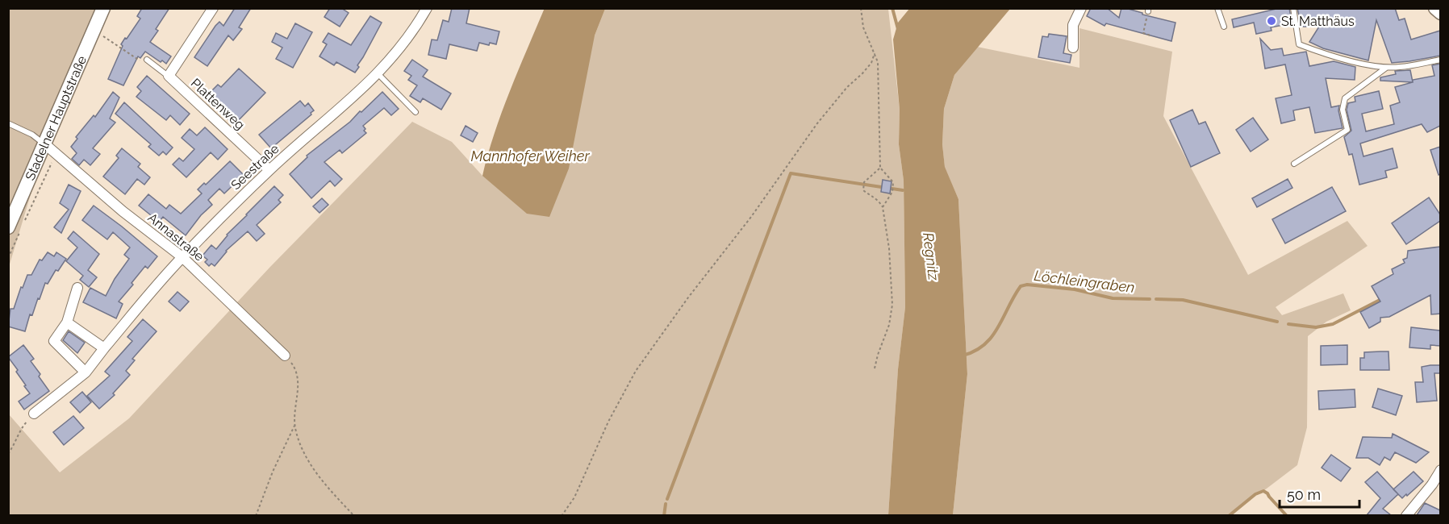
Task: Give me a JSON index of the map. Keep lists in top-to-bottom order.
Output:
{
  "streets": {
    "main road": ["Stadelner Hauptstraße"],
    "street": ["Plattenweg", "Seestraße", "Annastraße"]
  },
  "crossings": [
    ["Plattenweg", "Seestraße"],
    ["Stadelner Hauptstraße", "Annastraße"],
    ["Seestraße", "Annastraße"]
  ],
  "water": ["Mannhofer Weiher", "Regnitz", "Löchleingraben"],
  "places": ["St. Matthäus"],
  "scale_bar": "50 m"
}
